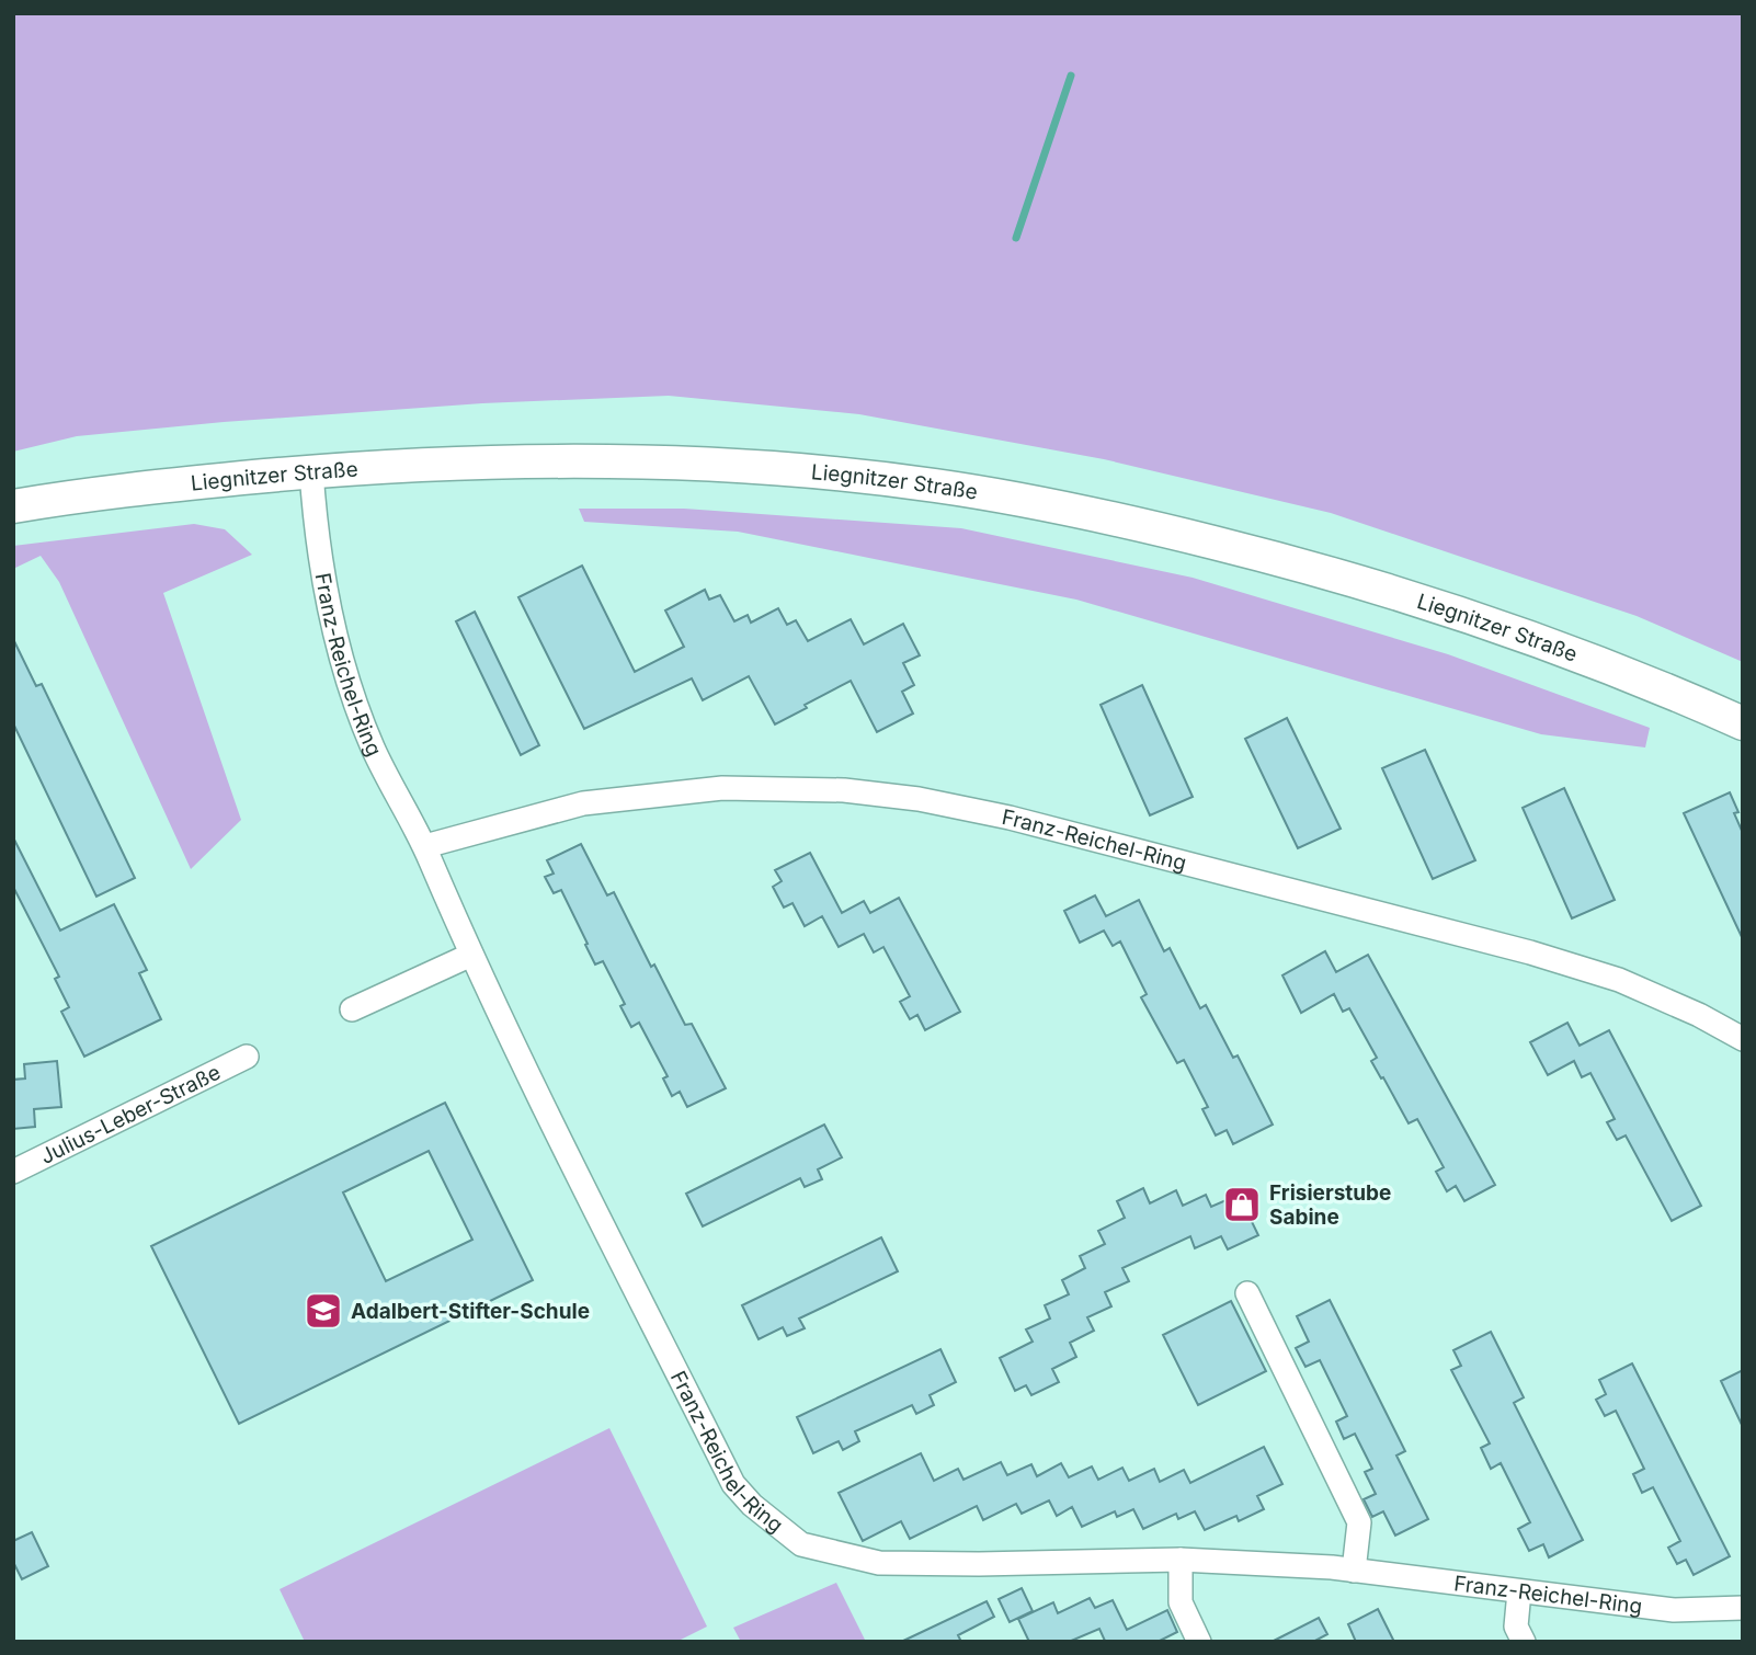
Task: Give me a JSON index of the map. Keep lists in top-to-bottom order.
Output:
{
  "streets": {
    "main road": ["Liegnitzer Straße"],
    "street": ["Franz-Reichel-Ring", "Julius-Leber-Straße"]
  },
  "crossings": [
    ["Liegnitzer Straße", "Franz-Reichel-Ring"]
  ],
  "places": {
    "shop": ["Frisierstube Sabine"],
    "school or university": ["Adalbert-Stifter-Schule"]
  }
}
